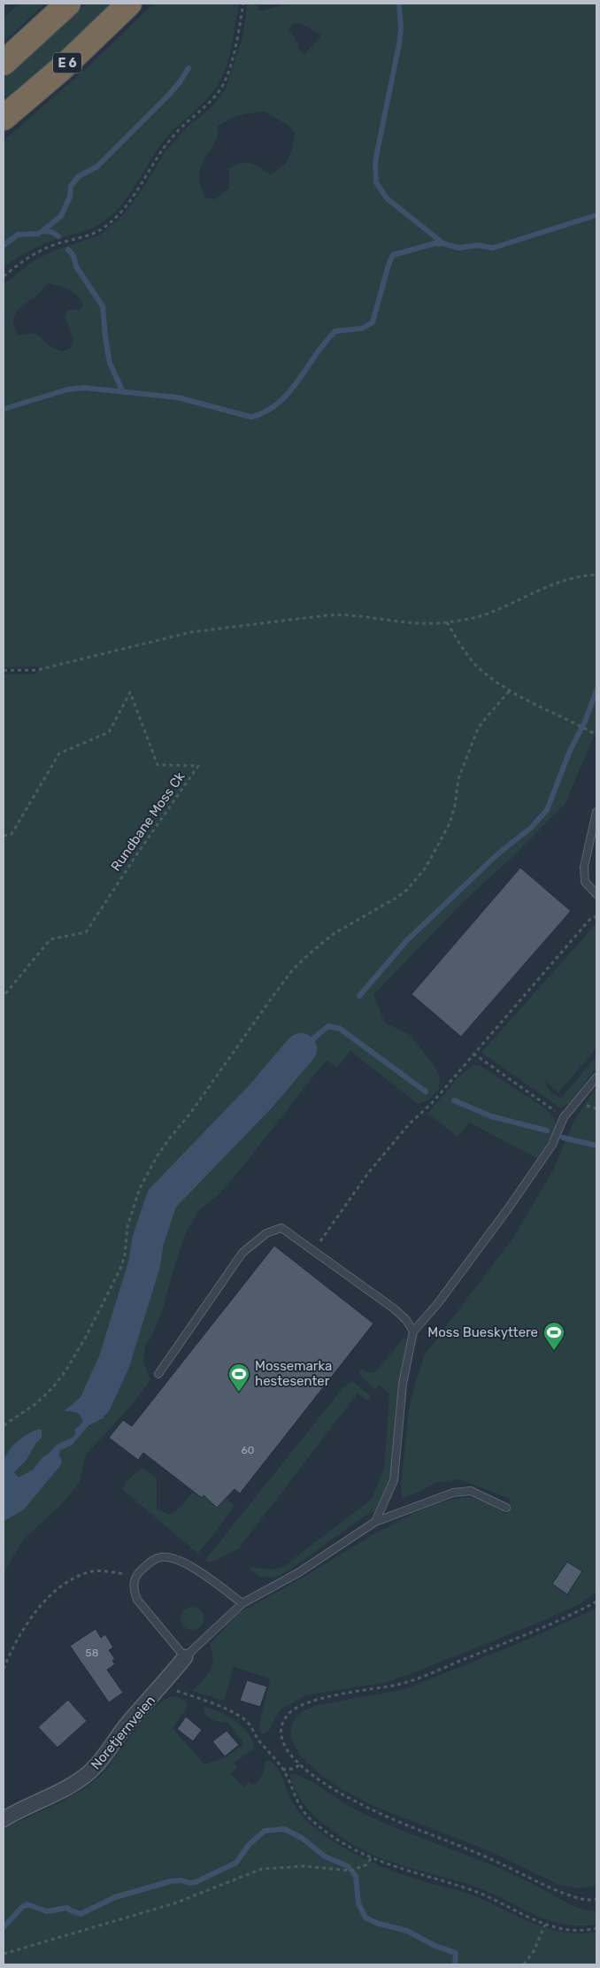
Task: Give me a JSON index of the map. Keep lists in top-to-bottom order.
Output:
{
  "streets": {
    "highway": ["E 6"],
    "street": ["Noretjernveien"],
    "path": ["Rundbane Moss Ck"]
  },
  "places": {
    "sports": ["Moss Bueskyttere", "Mossemarka hestesenter"]
  },
  "house_numbers": ["60", "58"]
}
